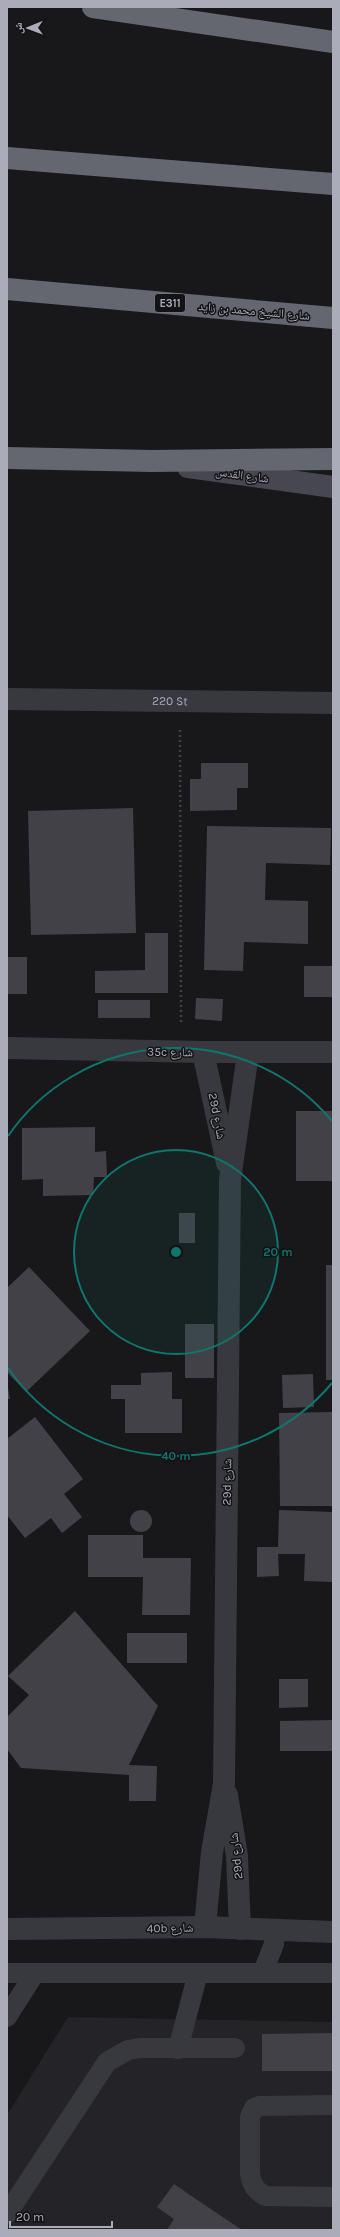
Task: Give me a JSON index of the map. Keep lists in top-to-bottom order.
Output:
{
  "streets": {
    "highway": ["E311", "شارع الشيخ محمد بن زايد"],
    "main road": ["شارع القدس"],
    "street": [
      "220 St",
      "35c شارع",
      "29d شارع",
      "40b شارع"
    ]
  },
  "crossings": [
    ["35c شارع", "29d شارع"],
    ["29d شارع", "40b شارع"]
  ],
  "scale_bar": "20 m",
  "north": "left",
  "rings": ["20 m", "40 m"]
}
